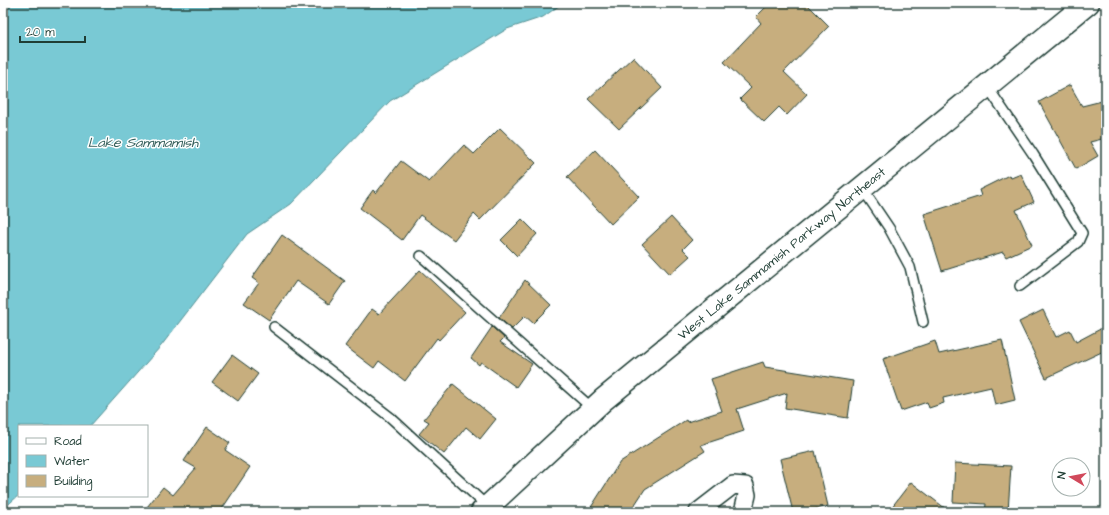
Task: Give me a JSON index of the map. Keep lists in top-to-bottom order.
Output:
{
  "streets": {
    "main road": ["West Lake Sammamish Parkway Northeast"]
  },
  "water": ["Lake Sammamish"],
  "legend": ["Road", "Water", "Building"],
  "scale_bar": "20 m",
  "north": "left"
}
